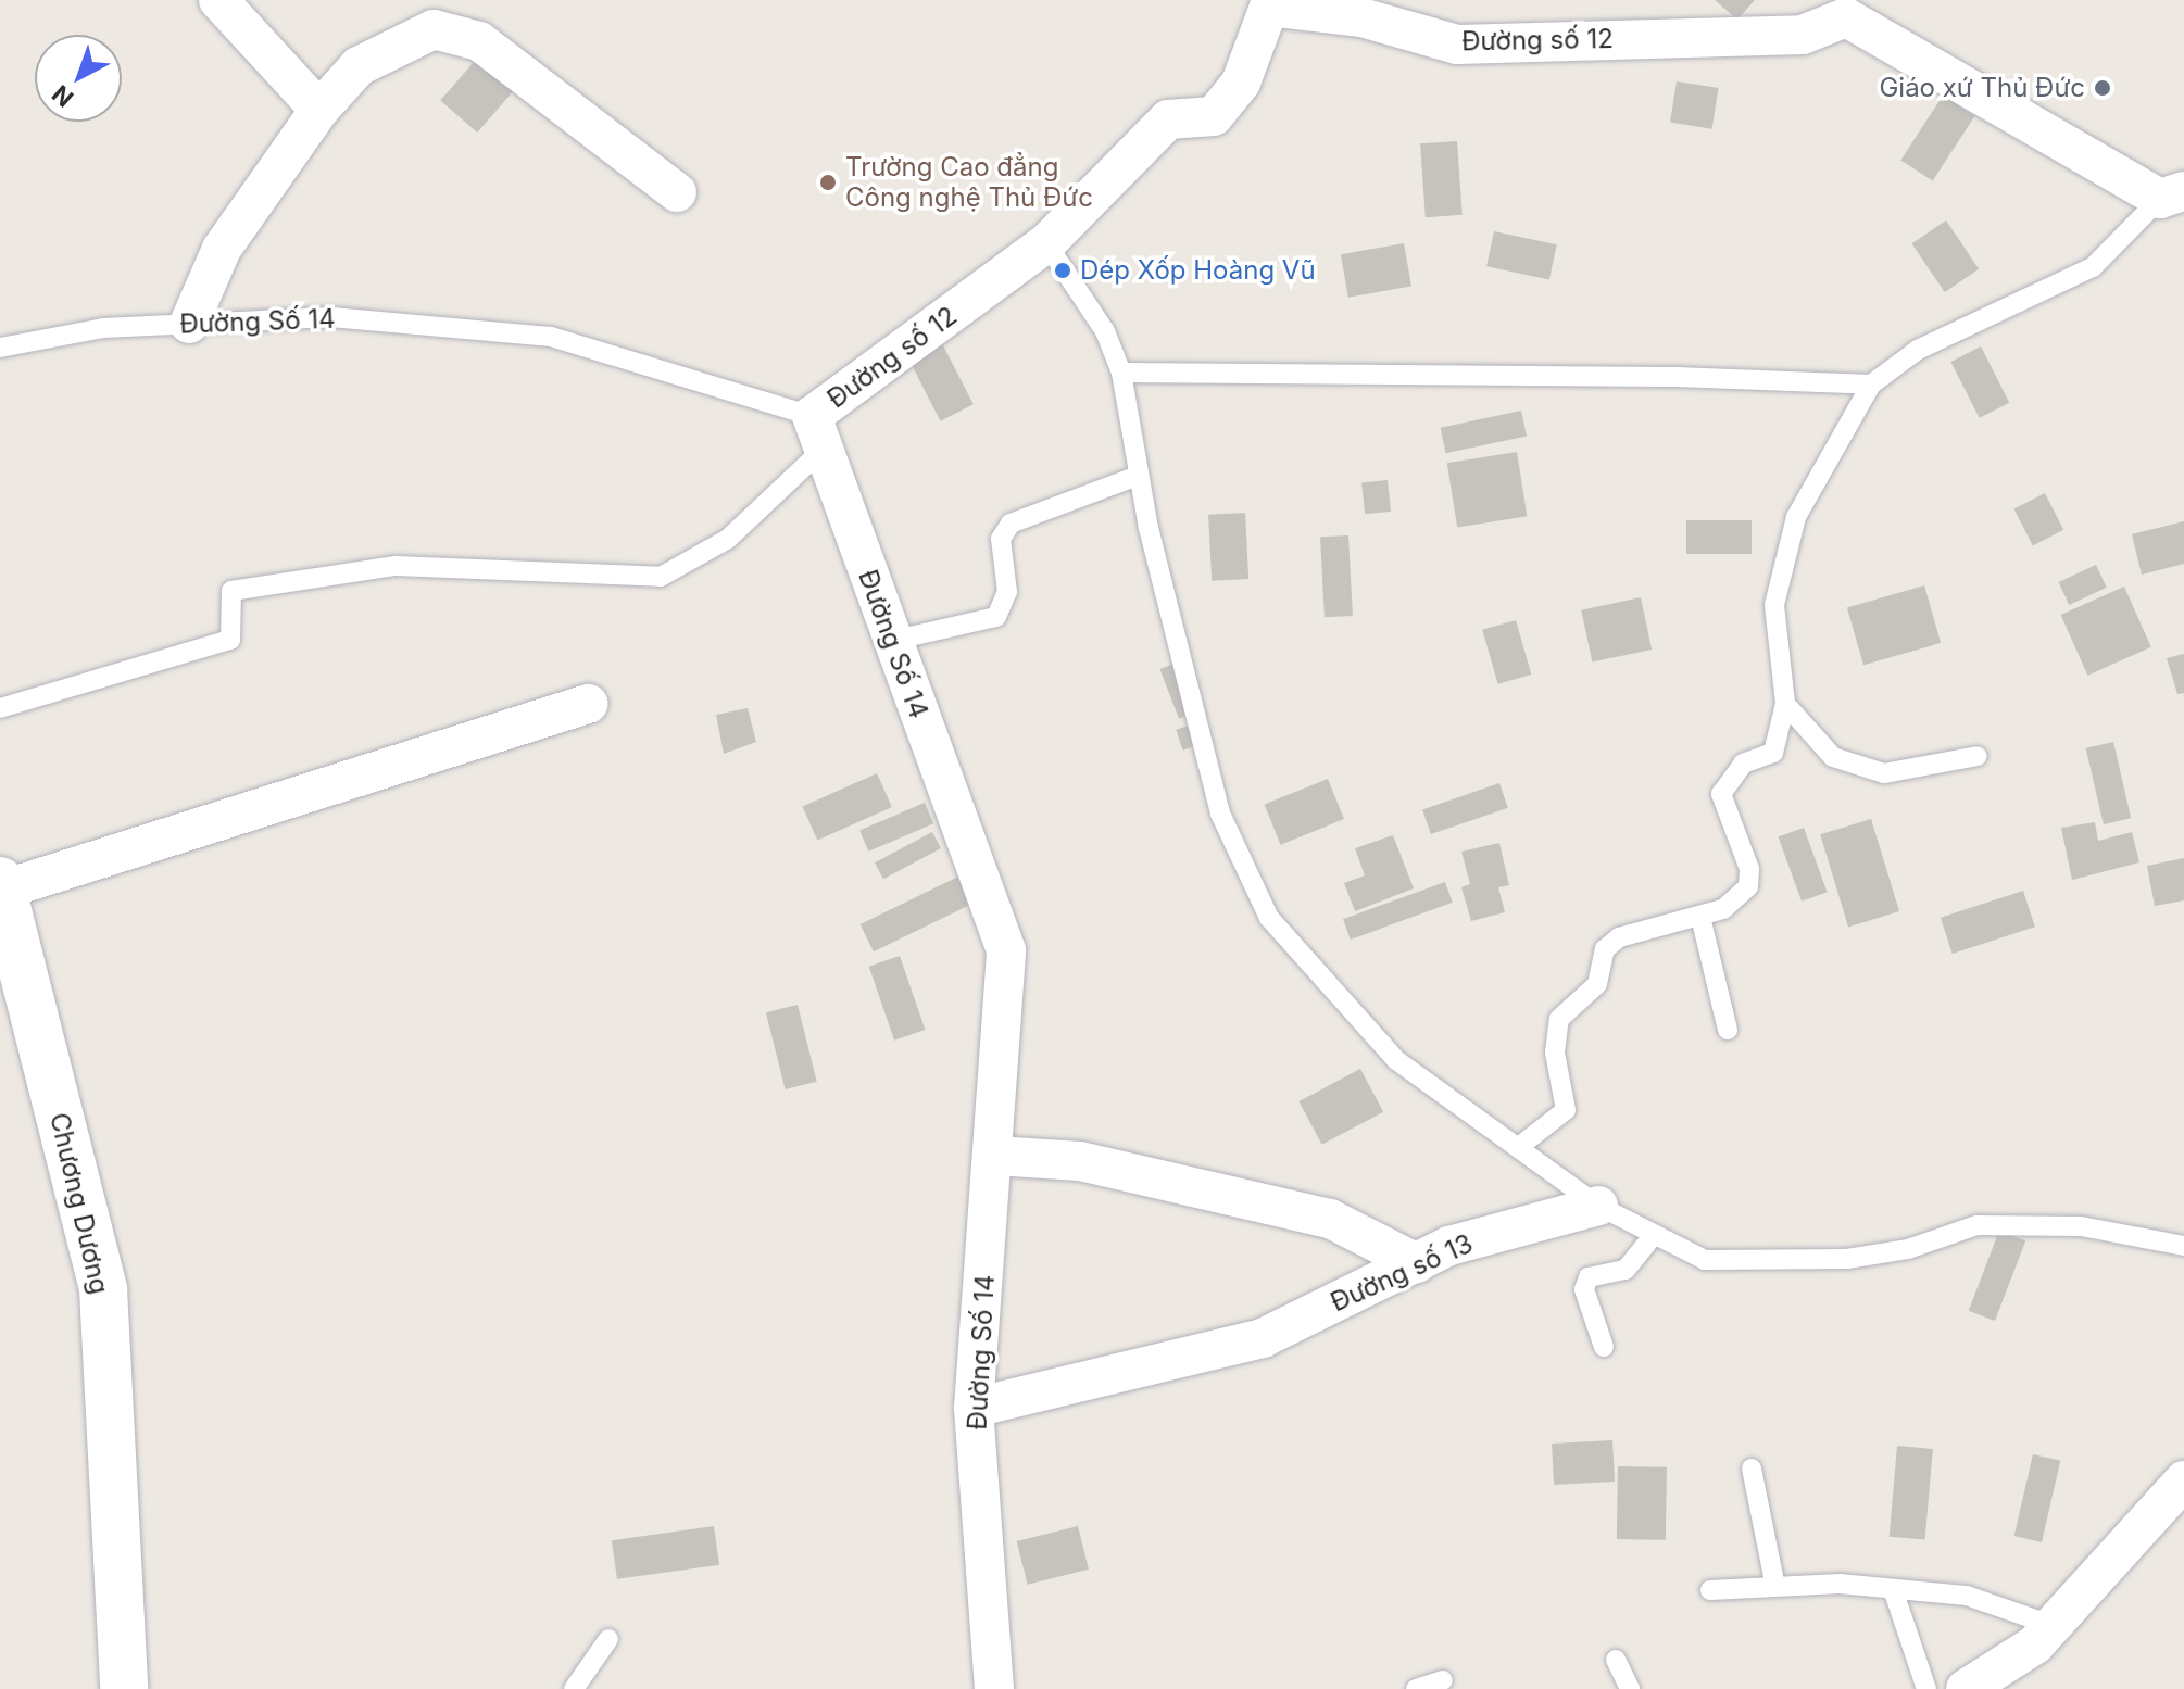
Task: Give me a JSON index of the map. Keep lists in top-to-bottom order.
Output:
{
  "streets": {
    "street": [
      "Đường số 12",
      "Đường Số 14",
      "Chương Dương",
      "Đường số 13"
    ]
  },
  "crossings": [
    ["Đường số 12", "Đường Số 14"],
    ["Đường Số 14", "Đường số 13"]
  ],
  "places": ["Giáo xứ Thủ Đức", "Trường Cao đẳng Công nghệ Thủ Đức", "Dép Xốp Hoàng Vũ"],
  "north": "bottom left"
}
